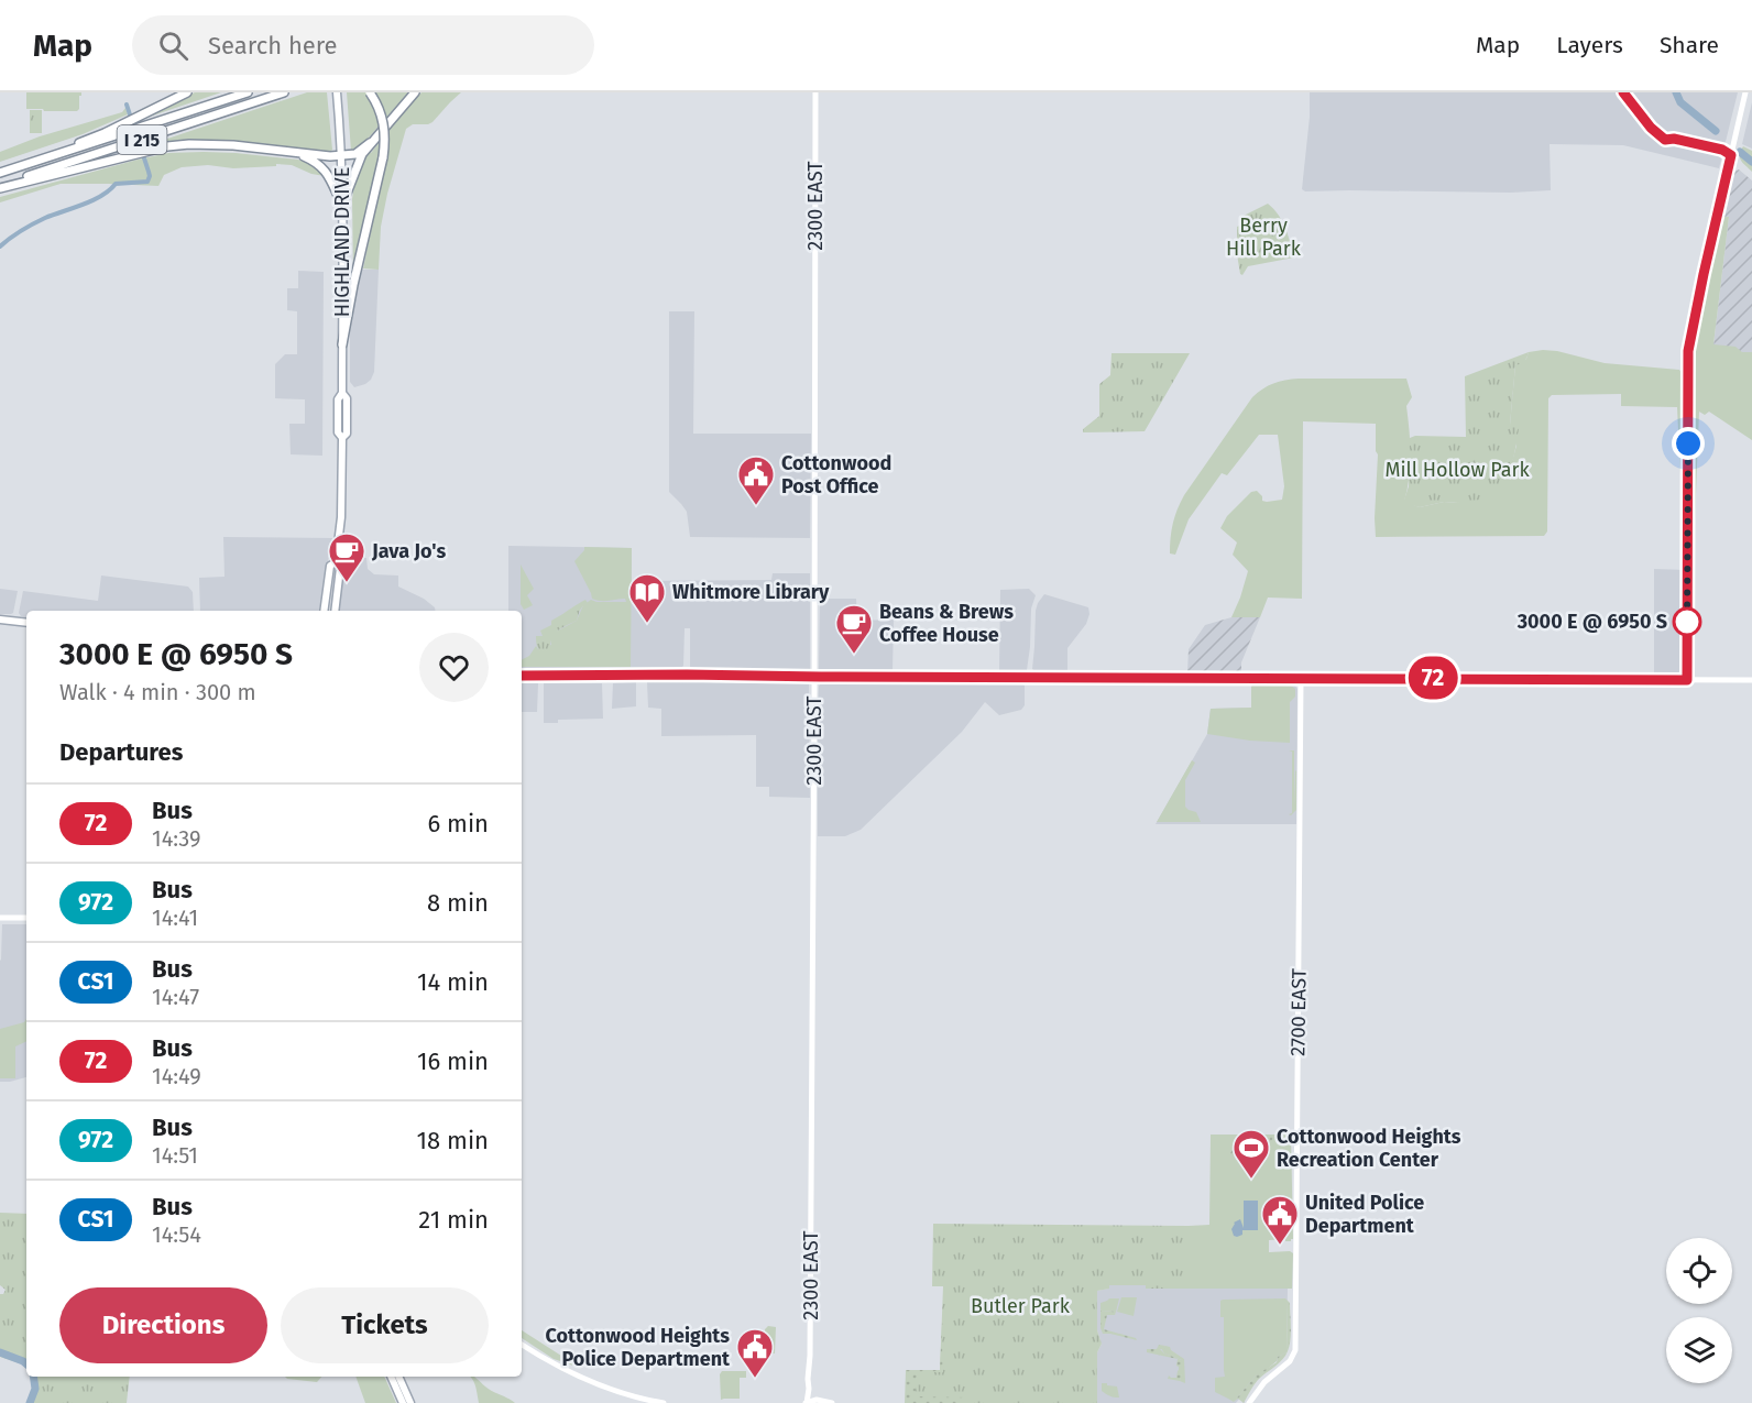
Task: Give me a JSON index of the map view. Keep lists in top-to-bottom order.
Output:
{
  "streets": {
    "highway": ["I 215"],
    "main road": ["HIGHLAND DRIVE"],
    "street": ["2300 EAST", "2700 EAST"]
  },
  "parks": ["Berry Hill Park", "Mill Hollow Park", "Butler Park"],
  "places": {
    "public building": ["Cottonwood Post Office", "United Police Department", "Cottonwood Heights Police Department"],
    "cafe": ["Java Jo's", "Beans & Brews Coffee House"],
    "other": ["3000 E @ 6950 S"],
    "library": ["Whitmore Library"],
    "sports": ["Cottonwood Heights Recreation Center"]
  },
  "lines": ["bus line 72"],
  "page": {
    "header": "Map",
    "search": "Search here",
    "nav": ["Map", "Layers", "Share"],
    "on_map": "72",
    "heading": [
      ["3000 E @ 6950 S", "Walk · 4 min · 300 m"],
      "Departures"
    ],
    "list": [
      {
        "mark": "72",
        "name": "Bus",
        "note": "14:39",
        "value": "6 min"
      },
      {
        "mark": "972",
        "name": "Bus",
        "note": "14:41",
        "value": "8 min"
      },
      {
        "mark": "CS1",
        "name": "Bus",
        "note": "14:47",
        "value": "14 min"
      },
      {
        "mark": "72",
        "name": "Bus",
        "note": "14:49",
        "value": "16 min"
      },
      {
        "mark": "972",
        "name": "Bus",
        "note": "14:51",
        "value": "18 min"
      },
      {
        "mark": "CS1",
        "name": "Bus",
        "note": "14:54",
        "value": "21 min"
      }
    ],
    "buttons": ["Directions", "Tickets"]
  }
}
